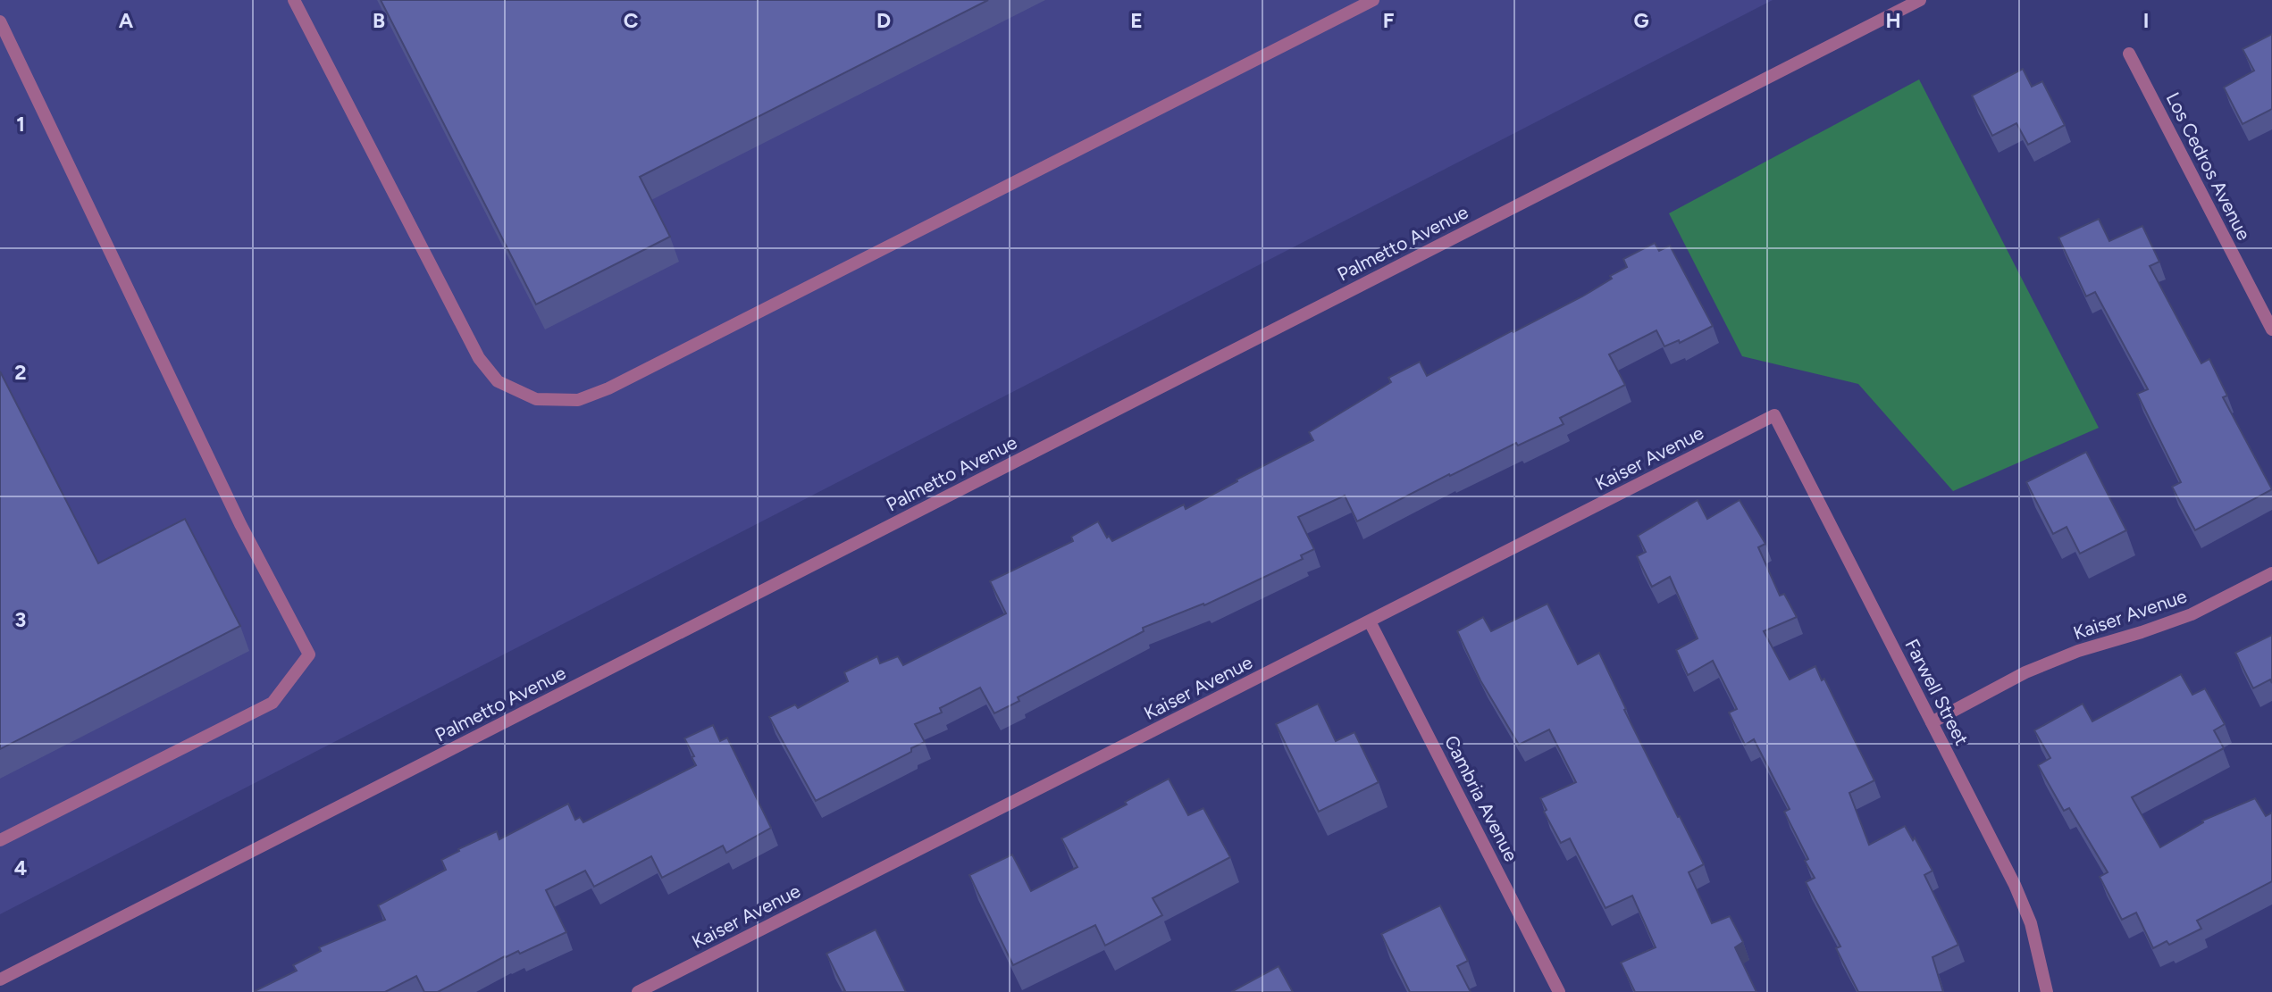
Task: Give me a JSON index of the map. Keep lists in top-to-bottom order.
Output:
{
  "streets": {
    "street": [
      "Los Cedros Avenue",
      "Palmetto Avenue",
      "Kaiser Avenue",
      "Farwell Street",
      "Cambria Avenue"
    ]
  },
  "crossings": [
    ["Kaiser Avenue", "Farwell Street"],
    ["Kaiser Avenue", "Cambria Avenue"]
  ],
  "grid": {
    "columns": [
      "A",
      "B",
      "C",
      "D",
      "E",
      "F",
      "G",
      "H",
      "I"
    ],
    "rows": [
      "1",
      "2",
      "3",
      "4"
    ]
  }
}
